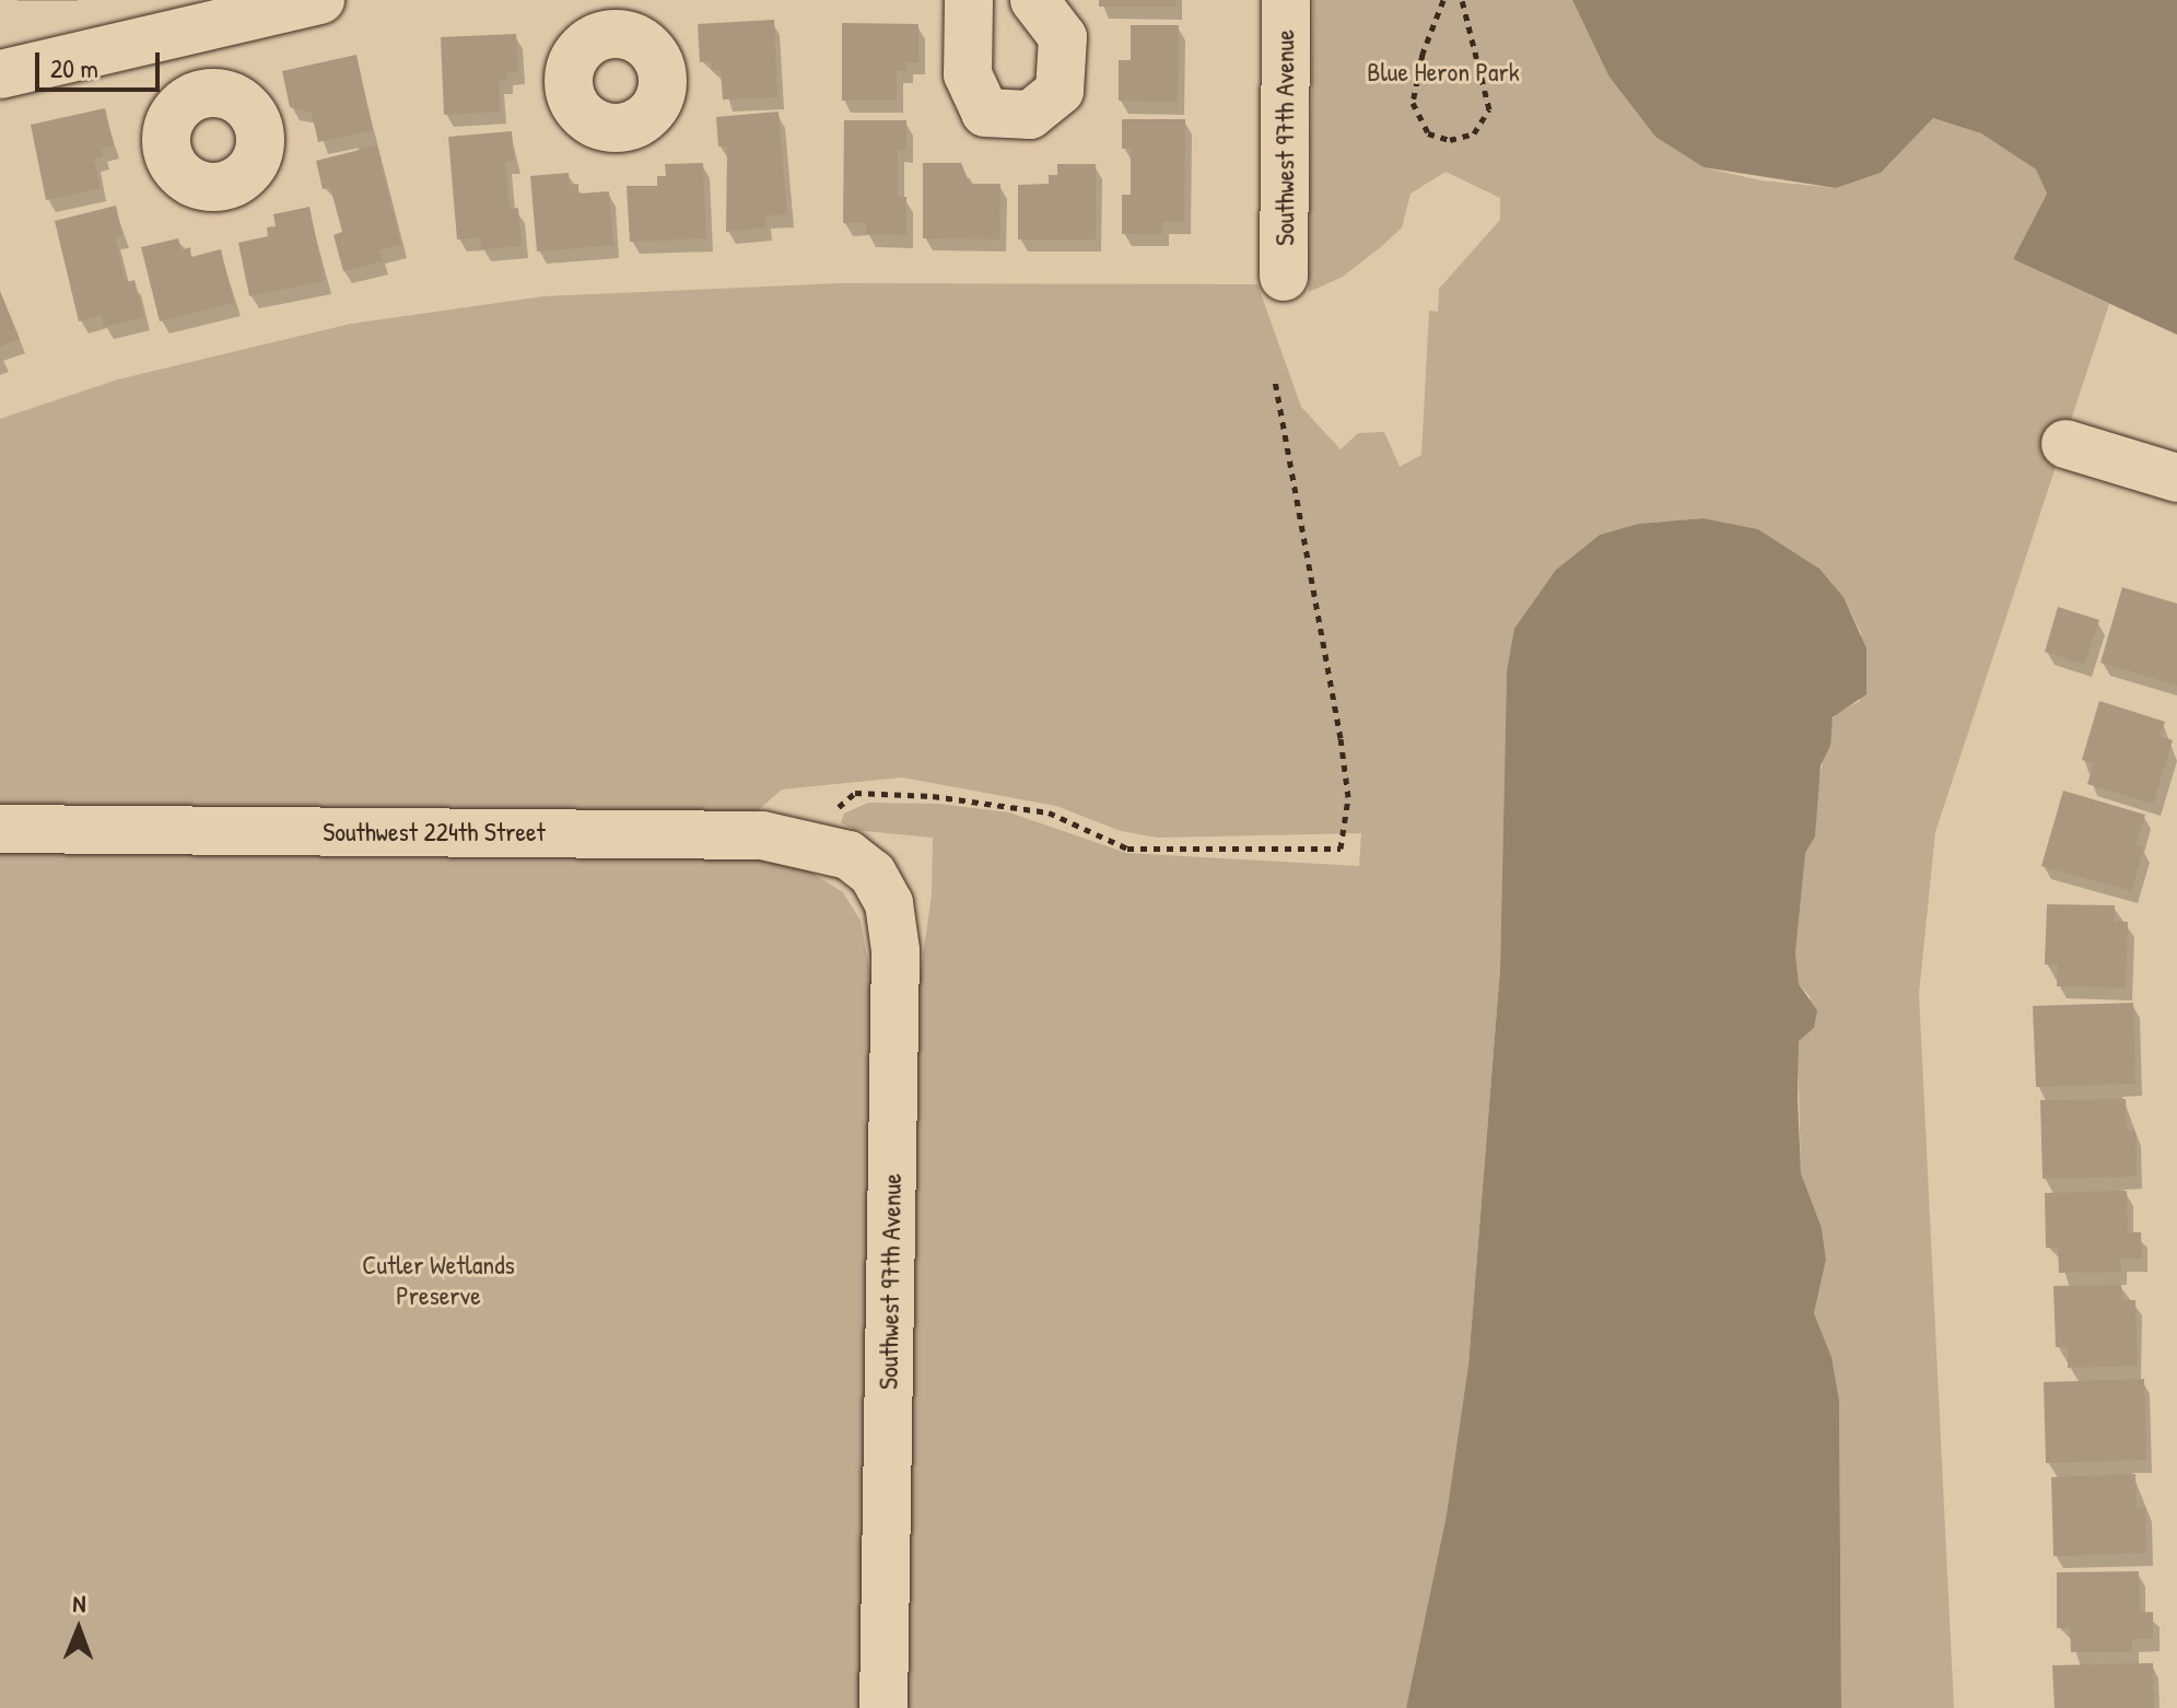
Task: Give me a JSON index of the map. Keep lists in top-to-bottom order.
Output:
{
  "streets": {
    "street": ["Southwest 97th Avenue", "Southwest 224th Street"]
  },
  "crossings": [
    ["Southwest 97th Avenue", "Southwest 224th Street"]
  ],
  "parks": ["Blue Heron Park", "Cutler Wetlands Preserve"],
  "scale_bar": "20 m",
  "north": "top"
}
